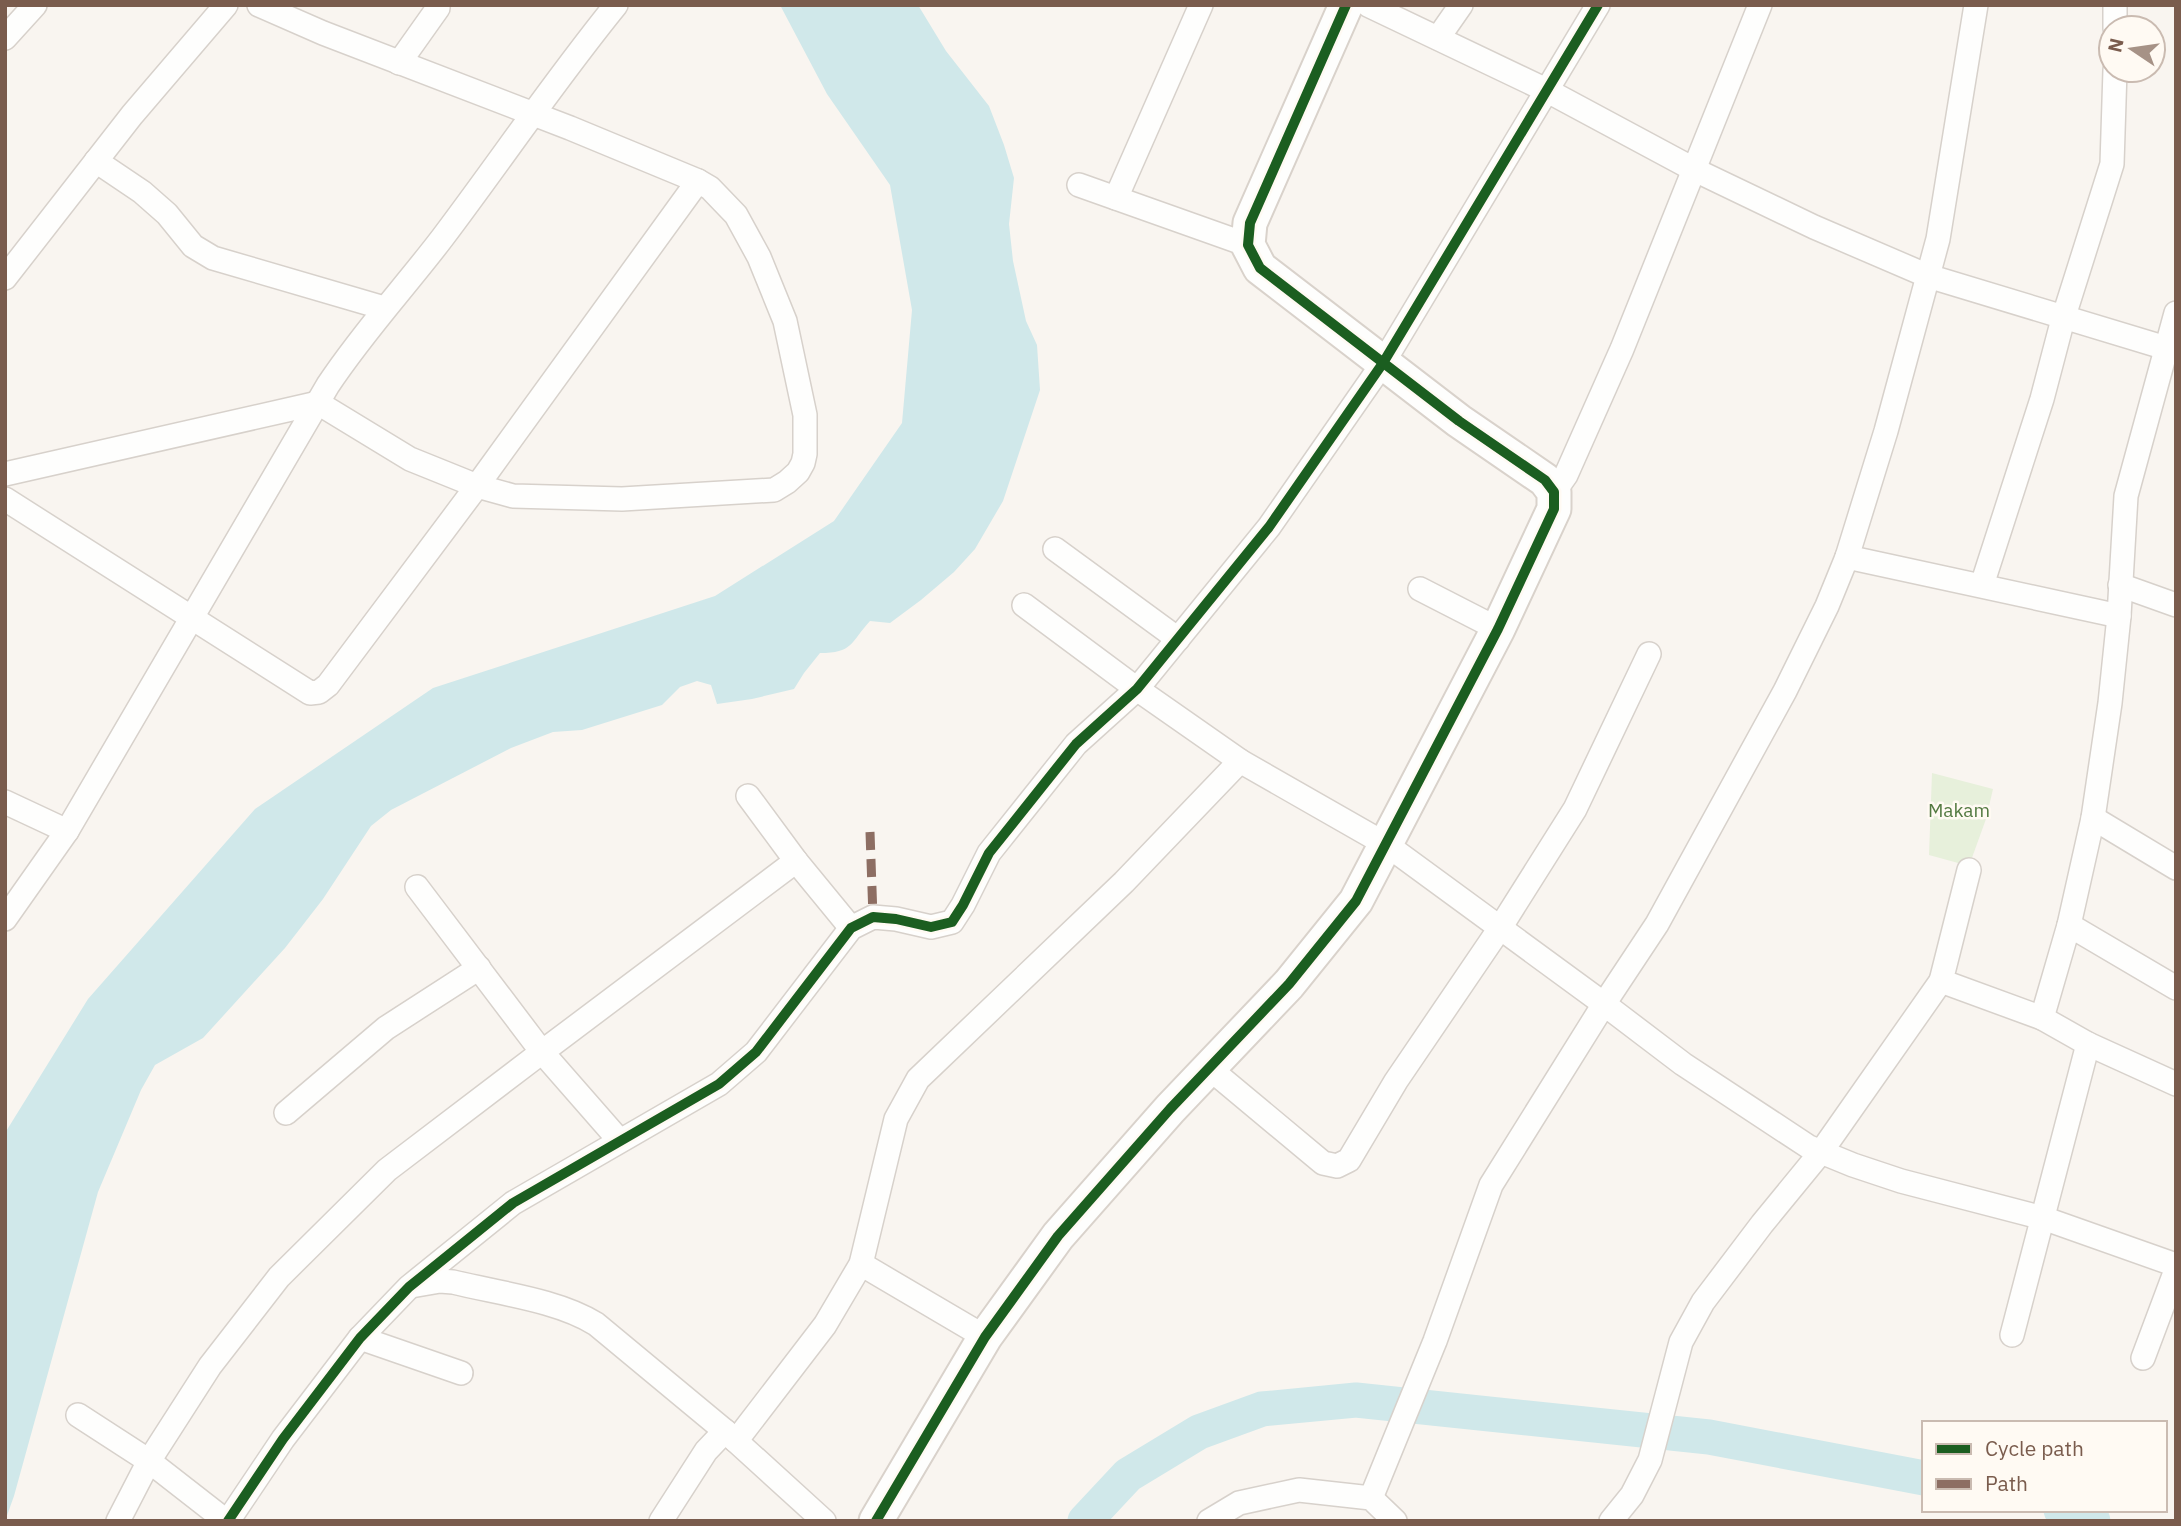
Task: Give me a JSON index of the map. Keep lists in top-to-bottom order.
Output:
{
  "parks": ["Makam"],
  "legend": ["Cycle path", "Path"],
  "north": "left"
}
